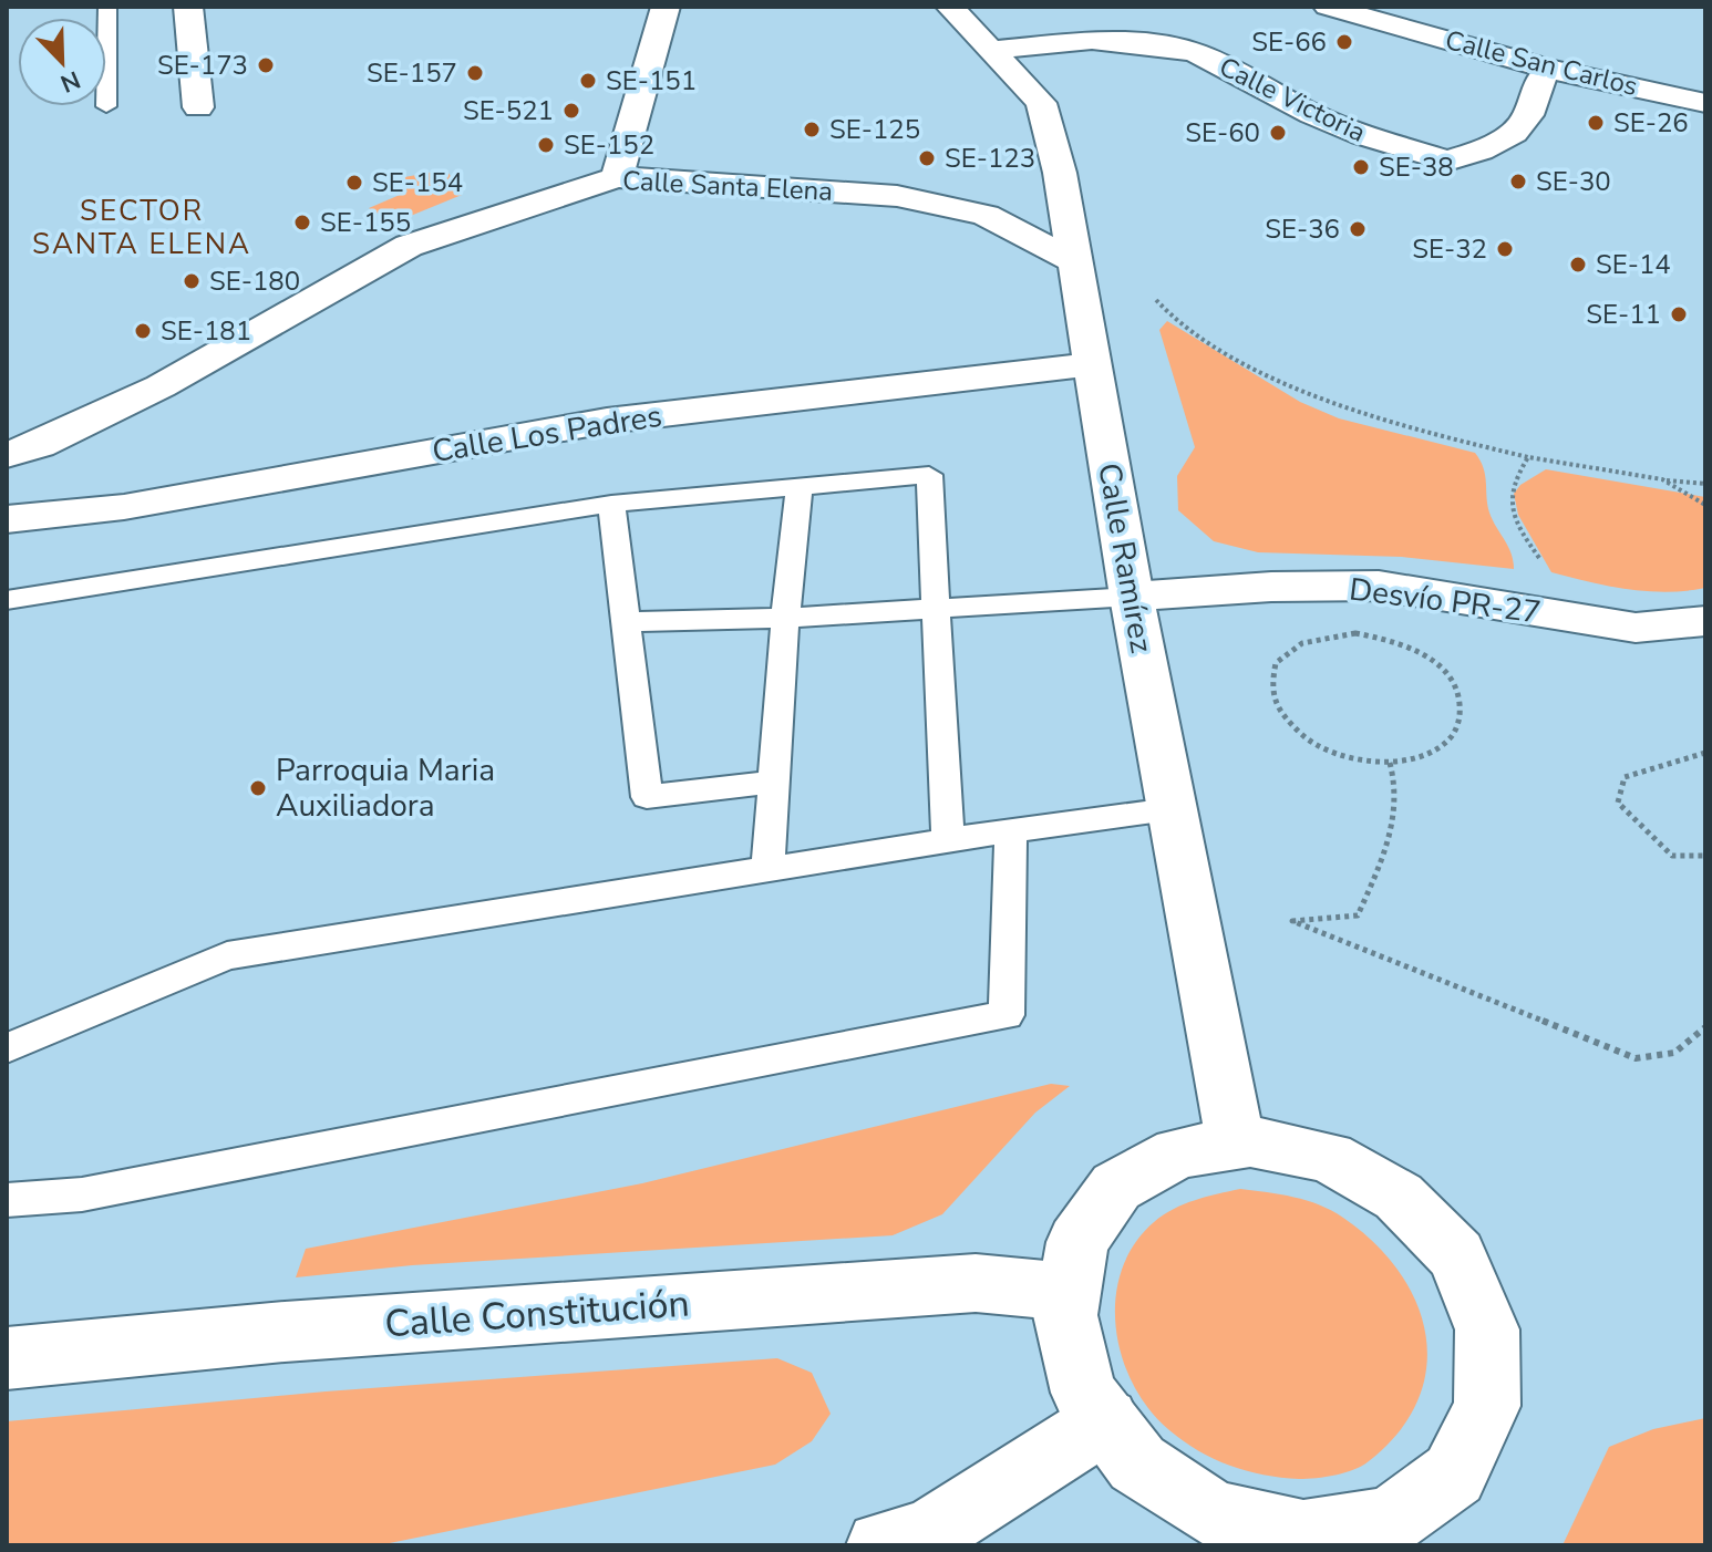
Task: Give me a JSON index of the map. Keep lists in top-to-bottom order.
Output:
{
  "streets": {
    "street": [
      "Calle San Carlos",
      "Calle Victoria",
      "Calle Santa Elena",
      "Calle Los Padres",
      "Calle Ramírez",
      "Desvío PR-27",
      "Calle Constitución"
    ]
  },
  "crossings": [
    ["Calle San Carlos", "Calle Victoria"],
    ["Calle Victoria", "Calle Ramírez"],
    ["Calle Santa Elena", "Calle Ramírez"],
    ["Calle Los Padres", "Calle Ramírez"],
    ["Calle Ramírez", "Desvío PR-27"]
  ],
  "districts": ["SECTOR SANTA ELENA"],
  "places": [
    "SE-66",
    "SE-173",
    "SE-157",
    "SE-151",
    "SE-521",
    "SE-26",
    "SE-125",
    "SE-60",
    "SE-152",
    "SE-123",
    "SE-38",
    "SE-30",
    "SE-154",
    "SE-155",
    "SE-36",
    "SE-32",
    "SE-14",
    "SE-180",
    "SE-11",
    "SE-181",
    "Parroquia Maria Auxiliadora"
  ],
  "north": "bottom right"
}
